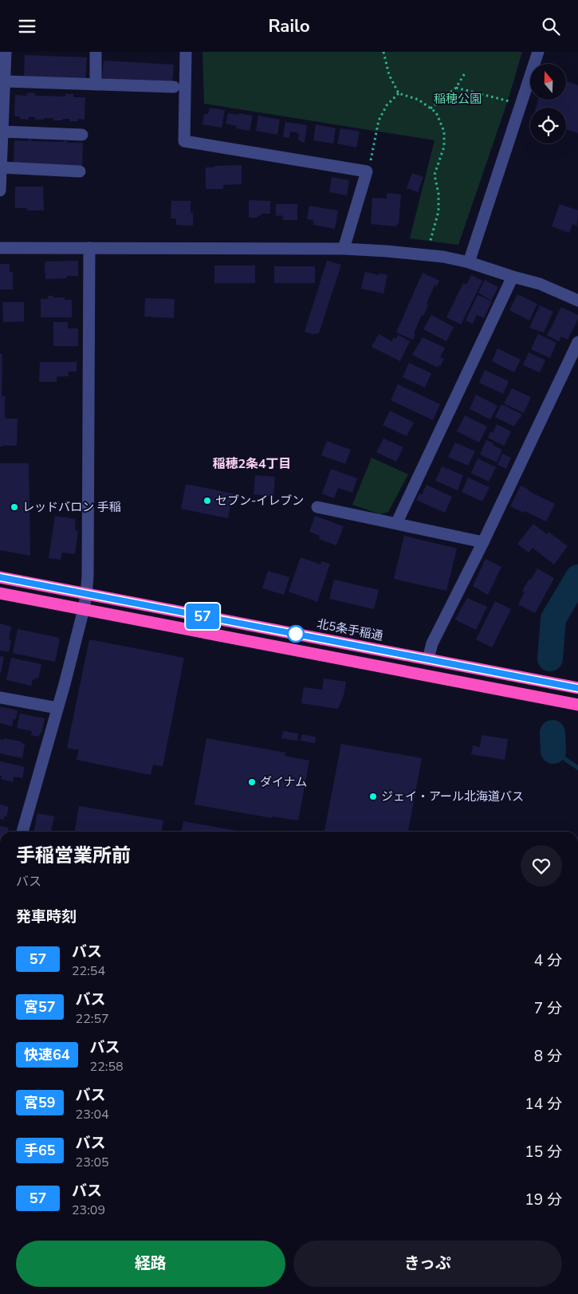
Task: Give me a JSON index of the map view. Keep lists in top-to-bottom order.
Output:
{
  "streets": {
    "highway": ["北5条手稲通"]
  },
  "districts": ["稲穂2条4丁目"],
  "parks": ["稲穂公園"],
  "places": [
    "セブン-イレブン",
    "レッドバロン 手稲",
    "ダイナム",
    "ジェイ・アール北海道バス"
  ],
  "lines": ["bus line 57"],
  "north": "top",
  "page": {
    "header": "Railo",
    "on_map": "57",
    "heading": [
      ["手稲営業所前", "バス"],
      "発車時刻"
    ],
    "list": [
      {
        "mark": "57",
        "name": "バス",
        "note": "22:54",
        "value": "4 分"
      },
      {
        "mark": "宮57",
        "name": "バス",
        "note": "22:57",
        "value": "7 分"
      },
      {
        "mark": "快速64",
        "name": "バス",
        "note": "22:58",
        "value": "8 分"
      },
      {
        "mark": "宮59",
        "name": "バス",
        "note": "23:04",
        "value": "14 分"
      },
      {
        "mark": "手65",
        "name": "バス",
        "note": "23:05",
        "value": "15 分"
      },
      {
        "mark": "57",
        "name": "バス",
        "note": "23:09",
        "value": "19 分"
      }
    ],
    "buttons": ["経路", "きっぷ"]
  }
}
